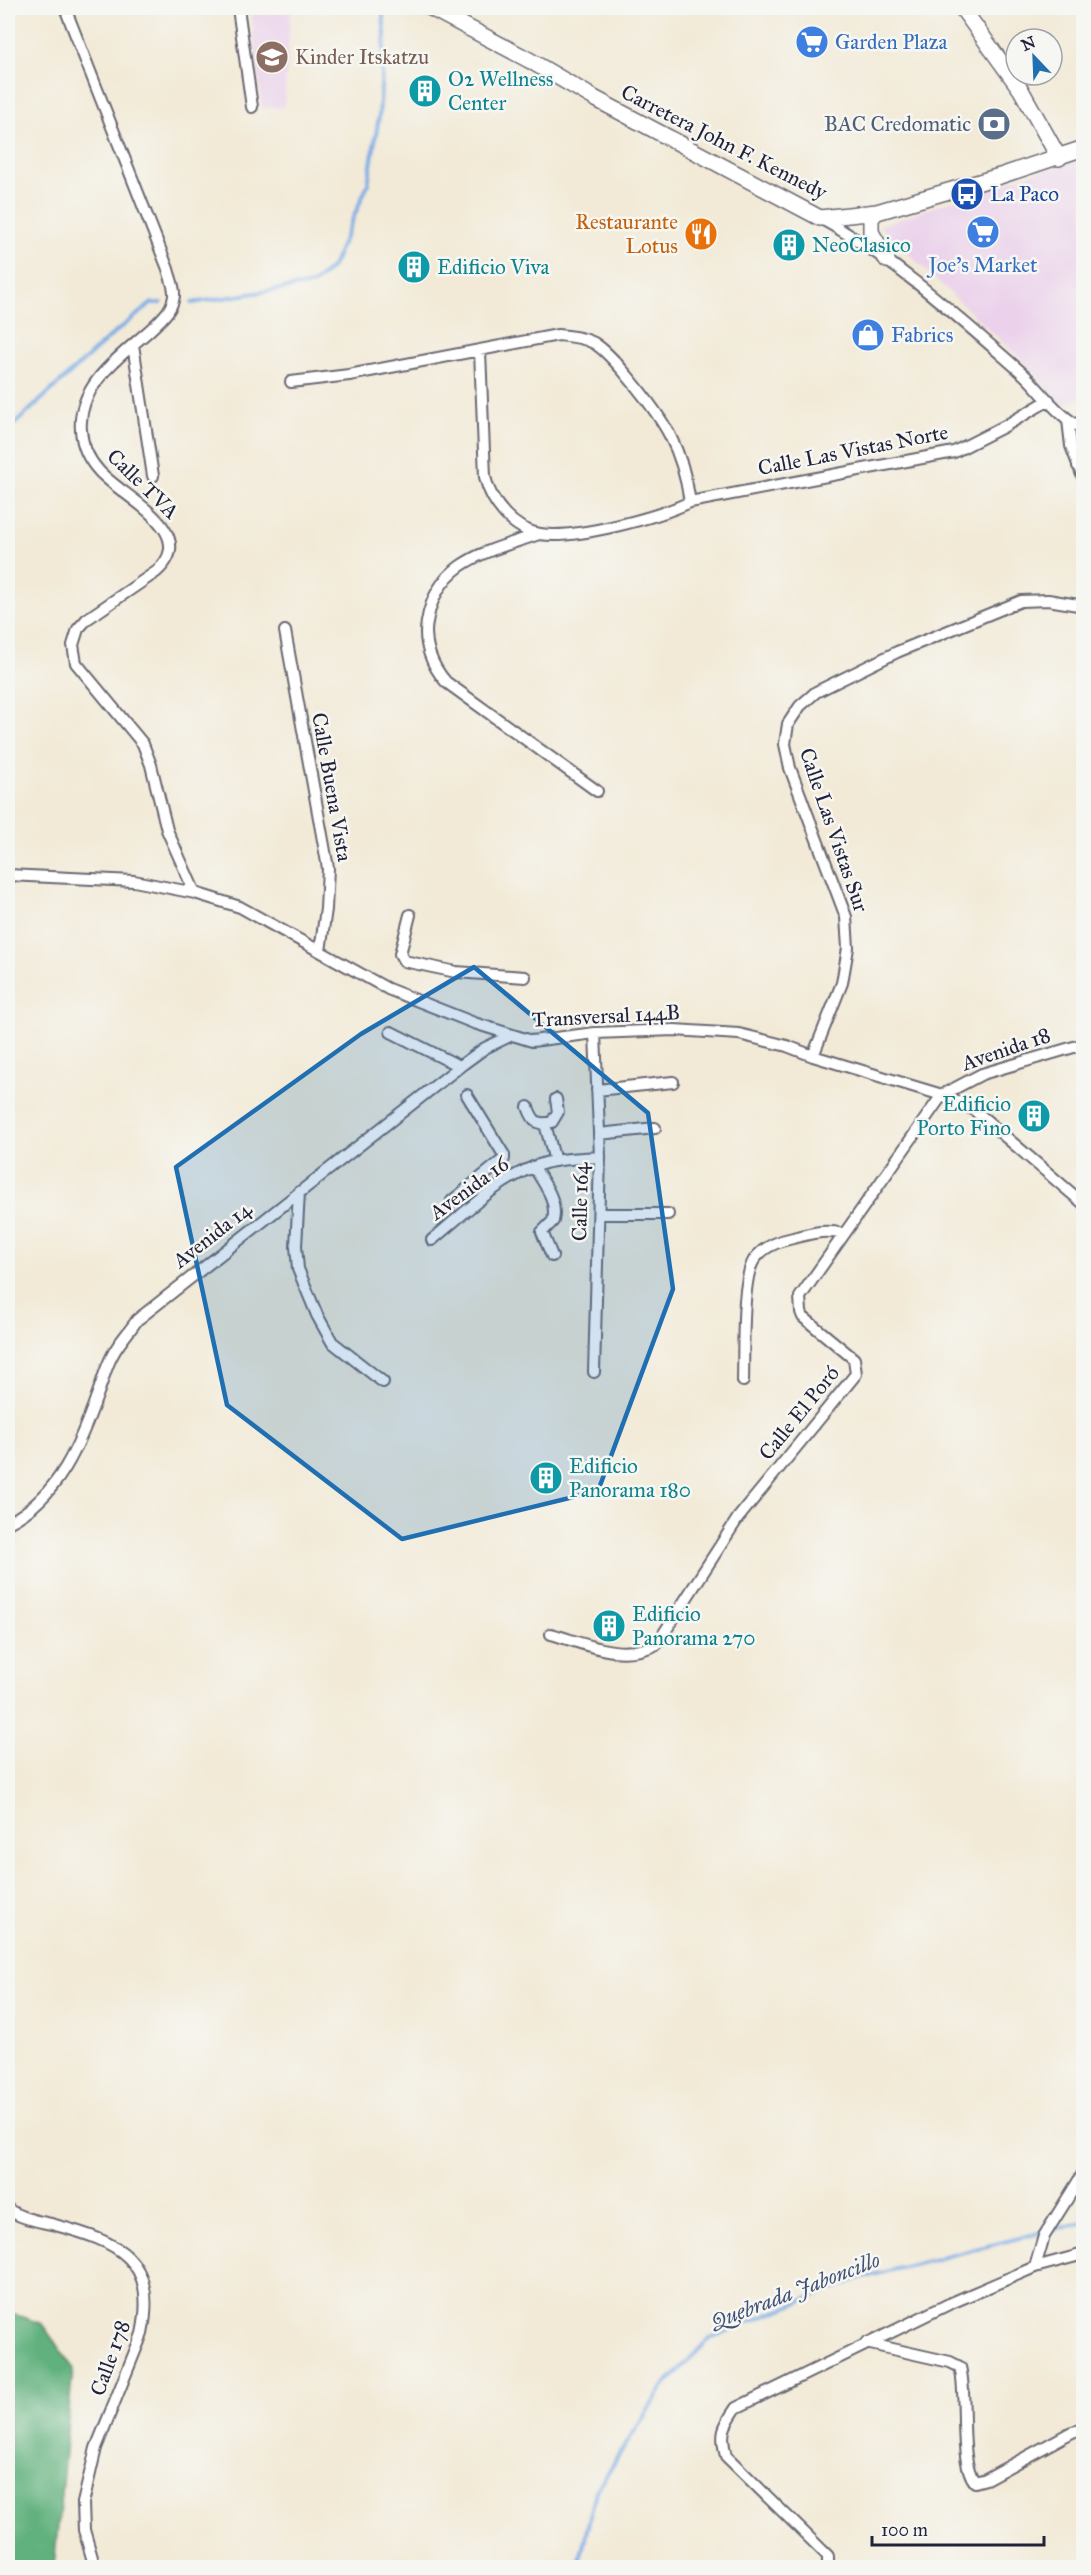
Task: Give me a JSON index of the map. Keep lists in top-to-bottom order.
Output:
{
  "streets": {
    "main road": ["Carretera John F. Kennedy"],
    "street": [
      "Calle Las Vistas Norte",
      "Calle TVA",
      "Calle Buena Vista",
      "Calle Las Vistas Sur",
      "Transversal 144B",
      "Avenida 18",
      "Avenida 16",
      "Calle 164",
      "Avenida 14",
      "Calle El Poró",
      "Calle 178"
    ]
  },
  "crossings": [
    ["Calle TVA", "Transversal 144B"],
    ["Calle Buena Vista", "Transversal 144B"],
    ["Calle Las Vistas Sur", "Transversal 144B"],
    ["Transversal 144B", "Avenida 18"],
    ["Transversal 144B", "Calle 164"],
    ["Transversal 144B", "Avenida 14"],
    ["Transversal 144B", "Calle El Poró"],
    ["Avenida 18", "Calle El Poró"],
    ["Avenida 16", "Calle 164"]
  ],
  "water": ["Quebrada Jaboncillo"],
  "places": {
    "supermarket": ["Garden Plaza", "Joe's Market"],
    "school or university": ["Kinder Itskatzu"],
    "building": [
      "O2 Wellness Center",
      "NeoClasico",
      "Edificio Viva",
      "Edificio Porto Fino",
      "Edificio Panorama 180",
      "Edificio Panorama 270"
    ],
    "bank": ["BAC Credomatic"],
    "bus stop": ["La Paco"],
    "restaurant": ["Restaurante Lotus"],
    "shop": ["Fabrics"]
  },
  "scale_bar": "100 m",
  "north": "top left"
}
